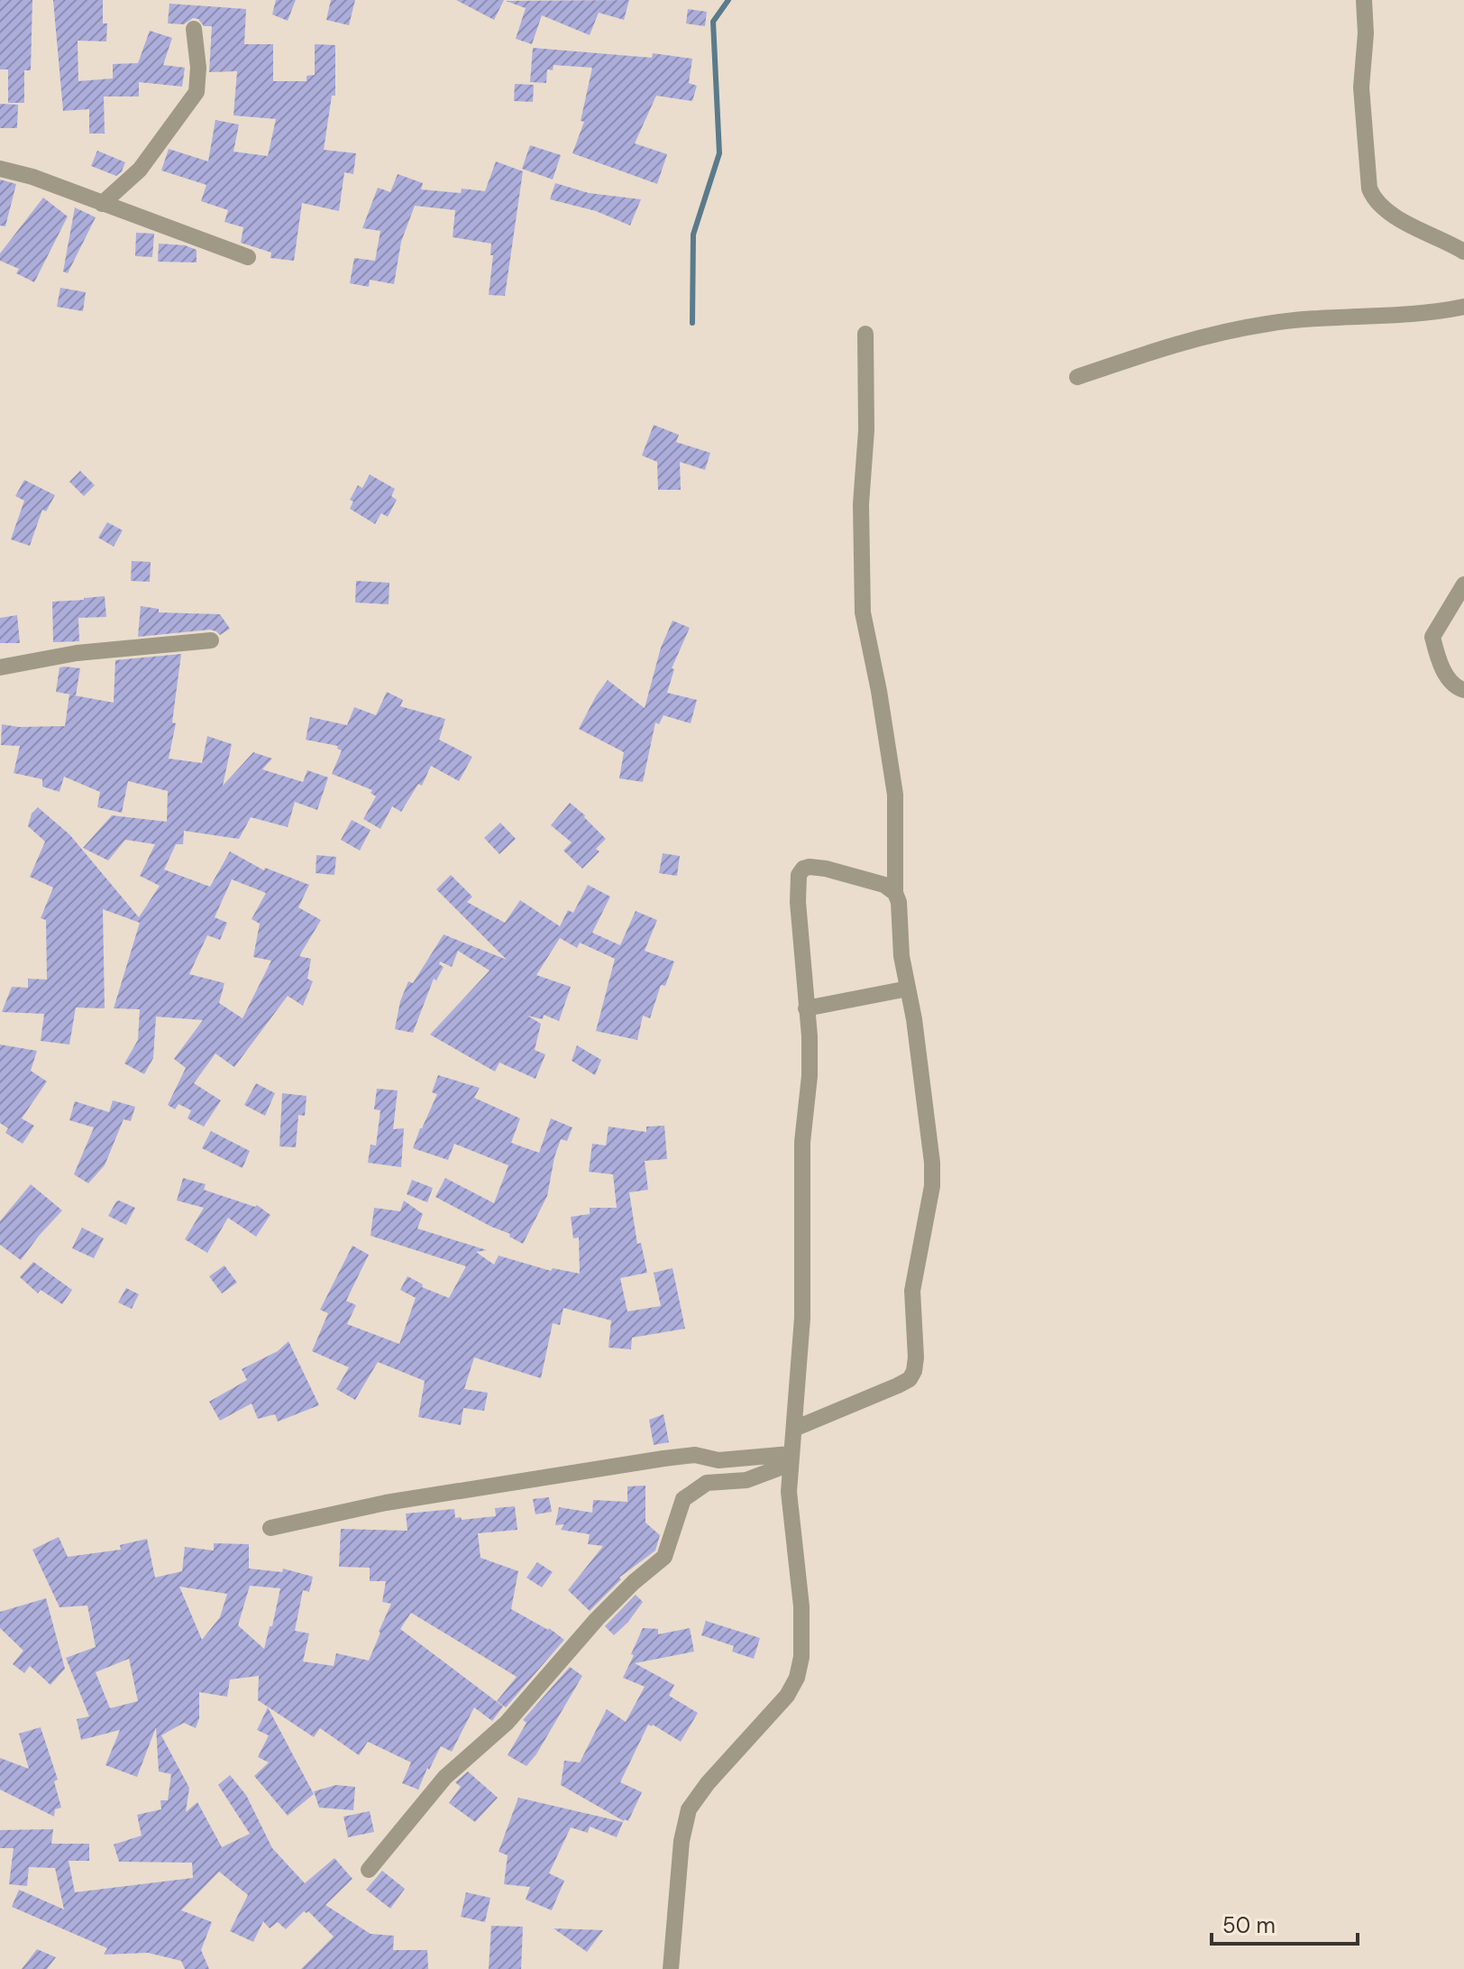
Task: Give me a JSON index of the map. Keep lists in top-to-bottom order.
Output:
{
  "scale_bar": "50 m"
}
